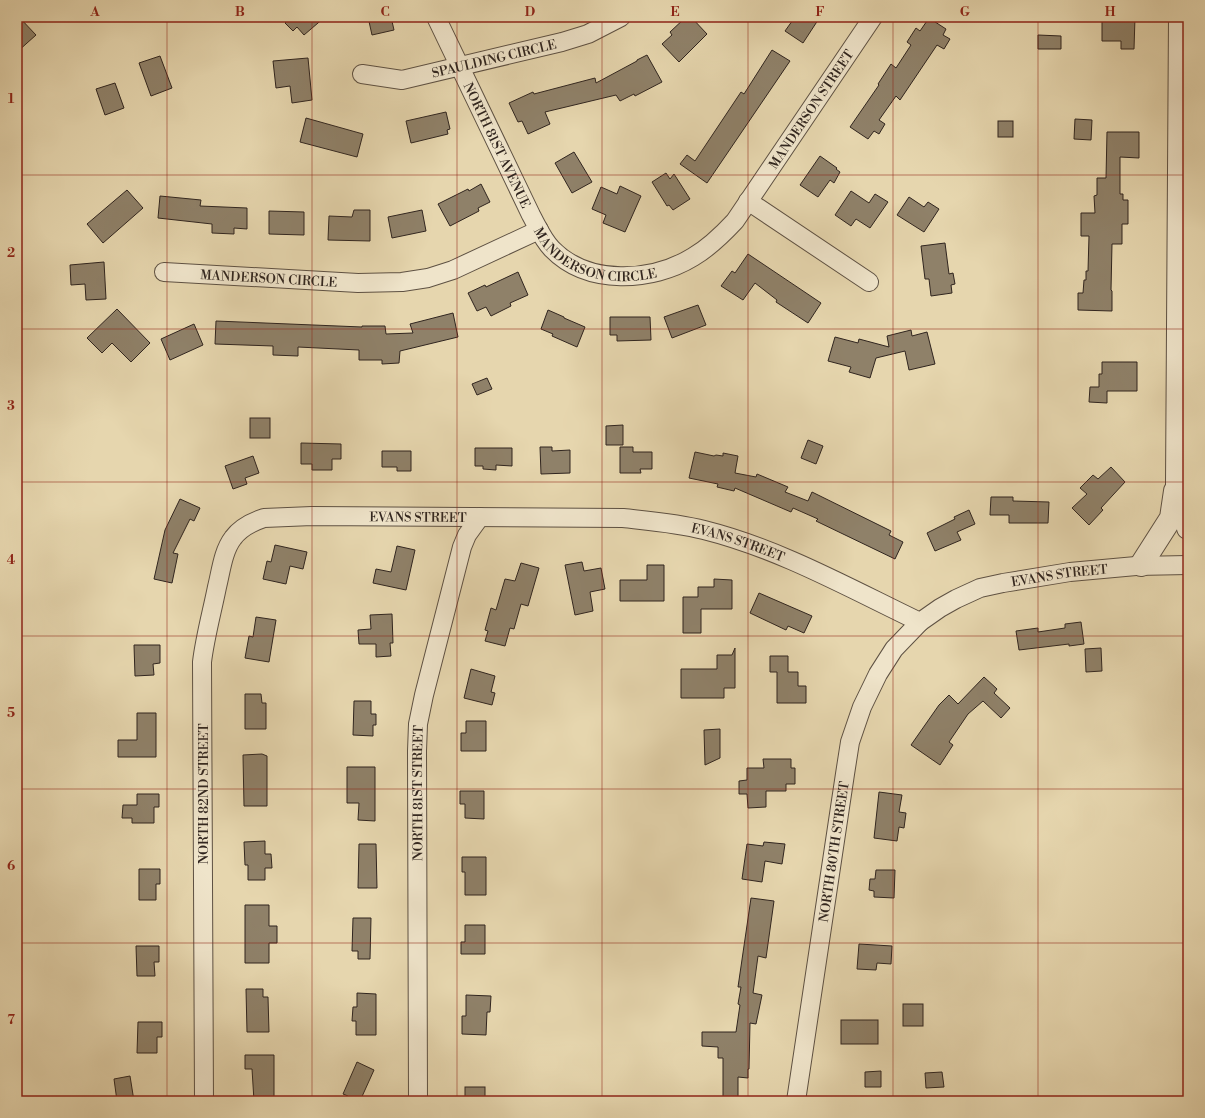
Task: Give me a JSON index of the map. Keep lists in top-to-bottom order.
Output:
{
  "streets": {
    "street": [
      "SPAULDING CIRCLE",
      "MANDERSON STREET",
      "NORTH 81ST AVENUE",
      "MANDERSON CIRCLE",
      "EVANS STREET",
      "NORTH 81ST STREET",
      "NORTH 82ND STREET",
      "NORTH 80TH STREET"
    ]
  },
  "crossings": [
    ["SPAULDING CIRCLE", "NORTH 81ST AVENUE"],
    ["MANDERSON STREET", "MANDERSON CIRCLE"],
    ["NORTH 81ST AVENUE", "MANDERSON CIRCLE"],
    ["EVANS STREET", "NORTH 81ST STREET"],
    ["EVANS STREET", "NORTH 82ND STREET"],
    ["EVANS STREET", "NORTH 80TH STREET"]
  ],
  "grid": {
    "columns": [
      "A",
      "B",
      "C",
      "D",
      "E",
      "F",
      "G",
      "H"
    ],
    "rows": [
      "1",
      "2",
      "3",
      "4",
      "5",
      "6",
      "7"
    ]
  }
}
